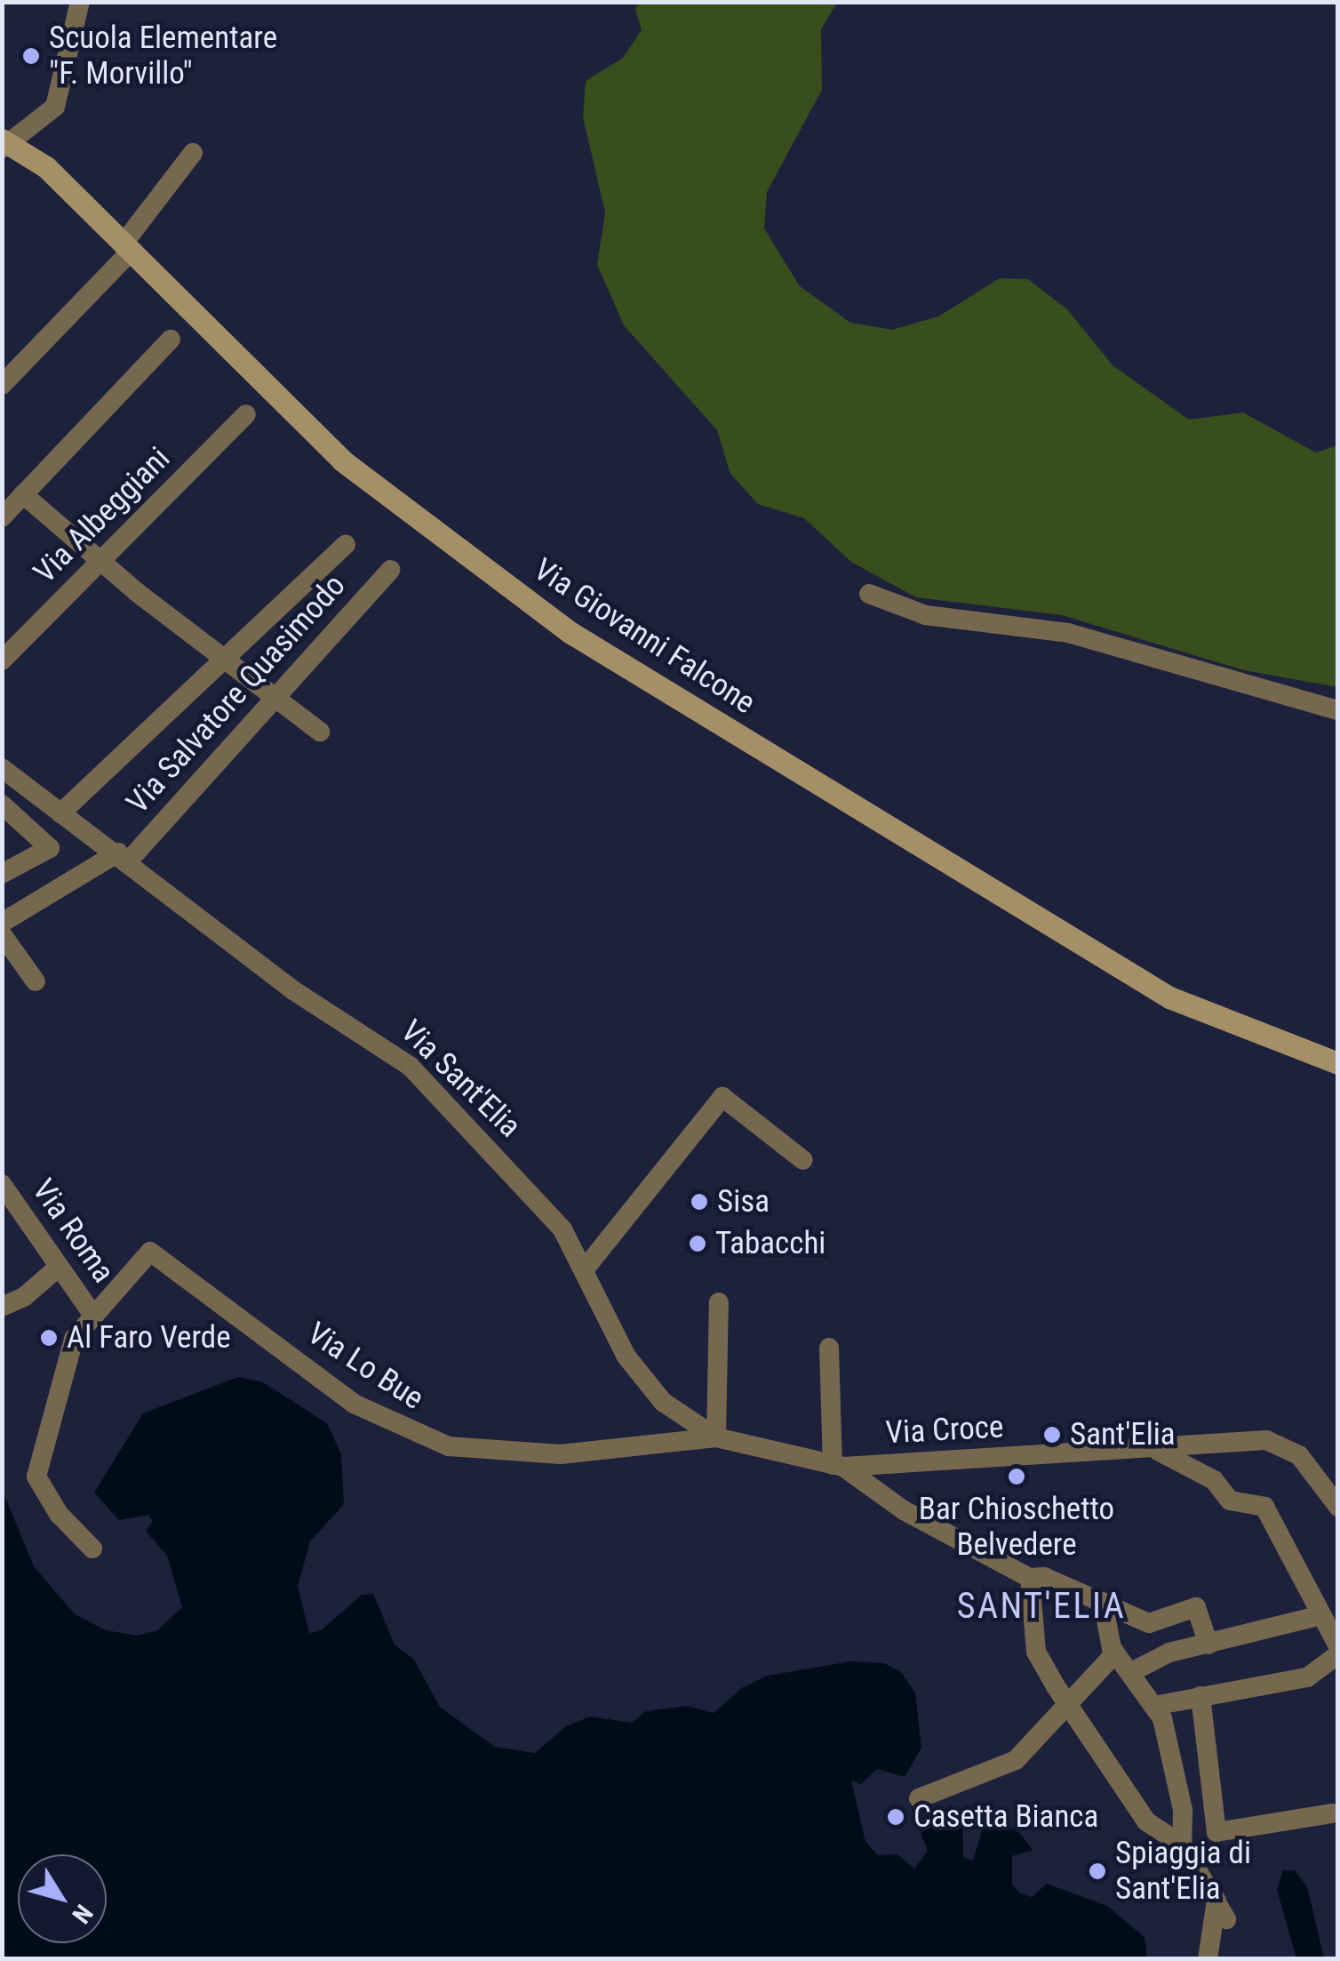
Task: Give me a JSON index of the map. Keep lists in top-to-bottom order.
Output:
{
  "streets": {
    "street": [
      "Via Albeggiani",
      "Via Giovanni Falcone",
      "Via Salvatore Quasimodo",
      "Via Sant'Elia",
      "Via Roma",
      "Via Lo Bue",
      "Via Croce"
    ]
  },
  "crossings": [
    ["Via Salvatore Quasimodo", "Via Sant'Elia"],
    ["Via Sant'Elia", "Via Lo Bue"],
    ["Via Sant'Elia", "Via Croce"],
    ["Via Roma", "Via Lo Bue"],
    ["Via Lo Bue", "Via Croce"]
  ],
  "districts": ["SANT'ELIA"],
  "places": [
    "Scuola Elementare \"F. Morvillo\"",
    "Sisa",
    "Tabacchi",
    "Al Faro Verde",
    "Sant'Elia",
    "Bar Chioschetto Belvedere",
    "Casetta Bianca",
    "Spiaggia di Sant'Elia"
  ],
  "north": "bottom right"
}
